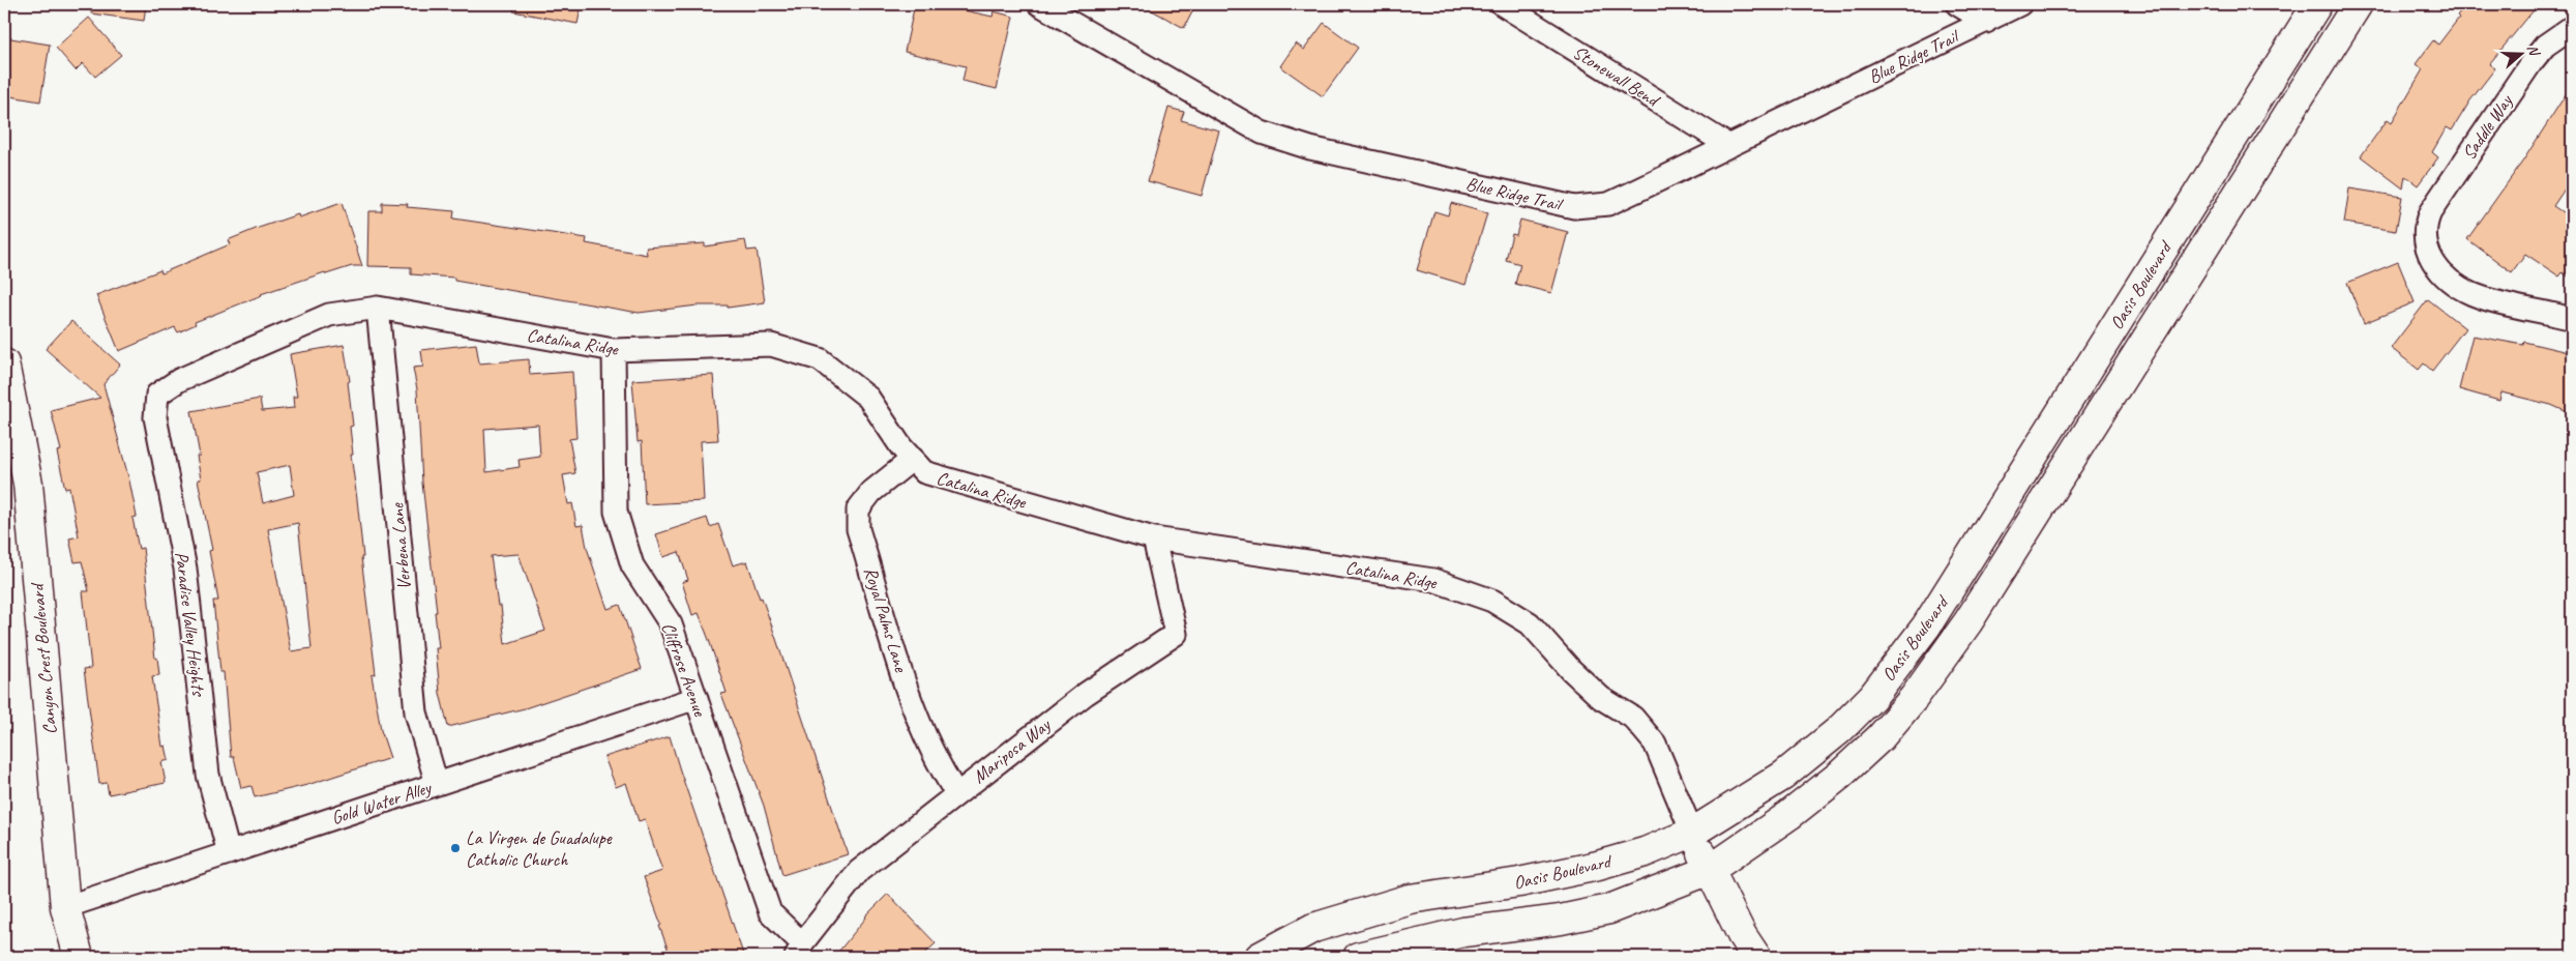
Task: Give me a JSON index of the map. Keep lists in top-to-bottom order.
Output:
{
  "streets": {
    "street": [
      "Blue Ridge Trail",
      "Stonewall Bend",
      "Saddle Way",
      "Oasis Boulevard",
      "Catalina Ridge",
      "Verbena Lane",
      "Royal Palms Lane",
      "Paradise Valley Heights",
      "Canyon Crest Boulevard",
      "Cliffrose Avenue",
      "Mariposa Way",
      "Gold Water Alley"
    ]
  },
  "crossings": [
    ["Blue Ridge Trail", "Stonewall Bend"],
    ["Oasis Boulevard", "Catalina Ridge"],
    ["Catalina Ridge", "Verbena Lane"],
    ["Catalina Ridge", "Royal Palms Lane"],
    ["Catalina Ridge", "Paradise Valley Heights"],
    ["Catalina Ridge", "Cliffrose Avenue"],
    ["Catalina Ridge", "Mariposa Way"],
    ["Verbena Lane", "Gold Water Alley"],
    ["Royal Palms Lane", "Mariposa Way"],
    ["Paradise Valley Heights", "Gold Water Alley"],
    ["Canyon Crest Boulevard", "Gold Water Alley"],
    ["Cliffrose Avenue", "Mariposa Way"],
    ["Cliffrose Avenue", "Gold Water Alley"]
  ],
  "places": ["La Virgen de Guadalupe Catholic Church"],
  "north": "right"
}
